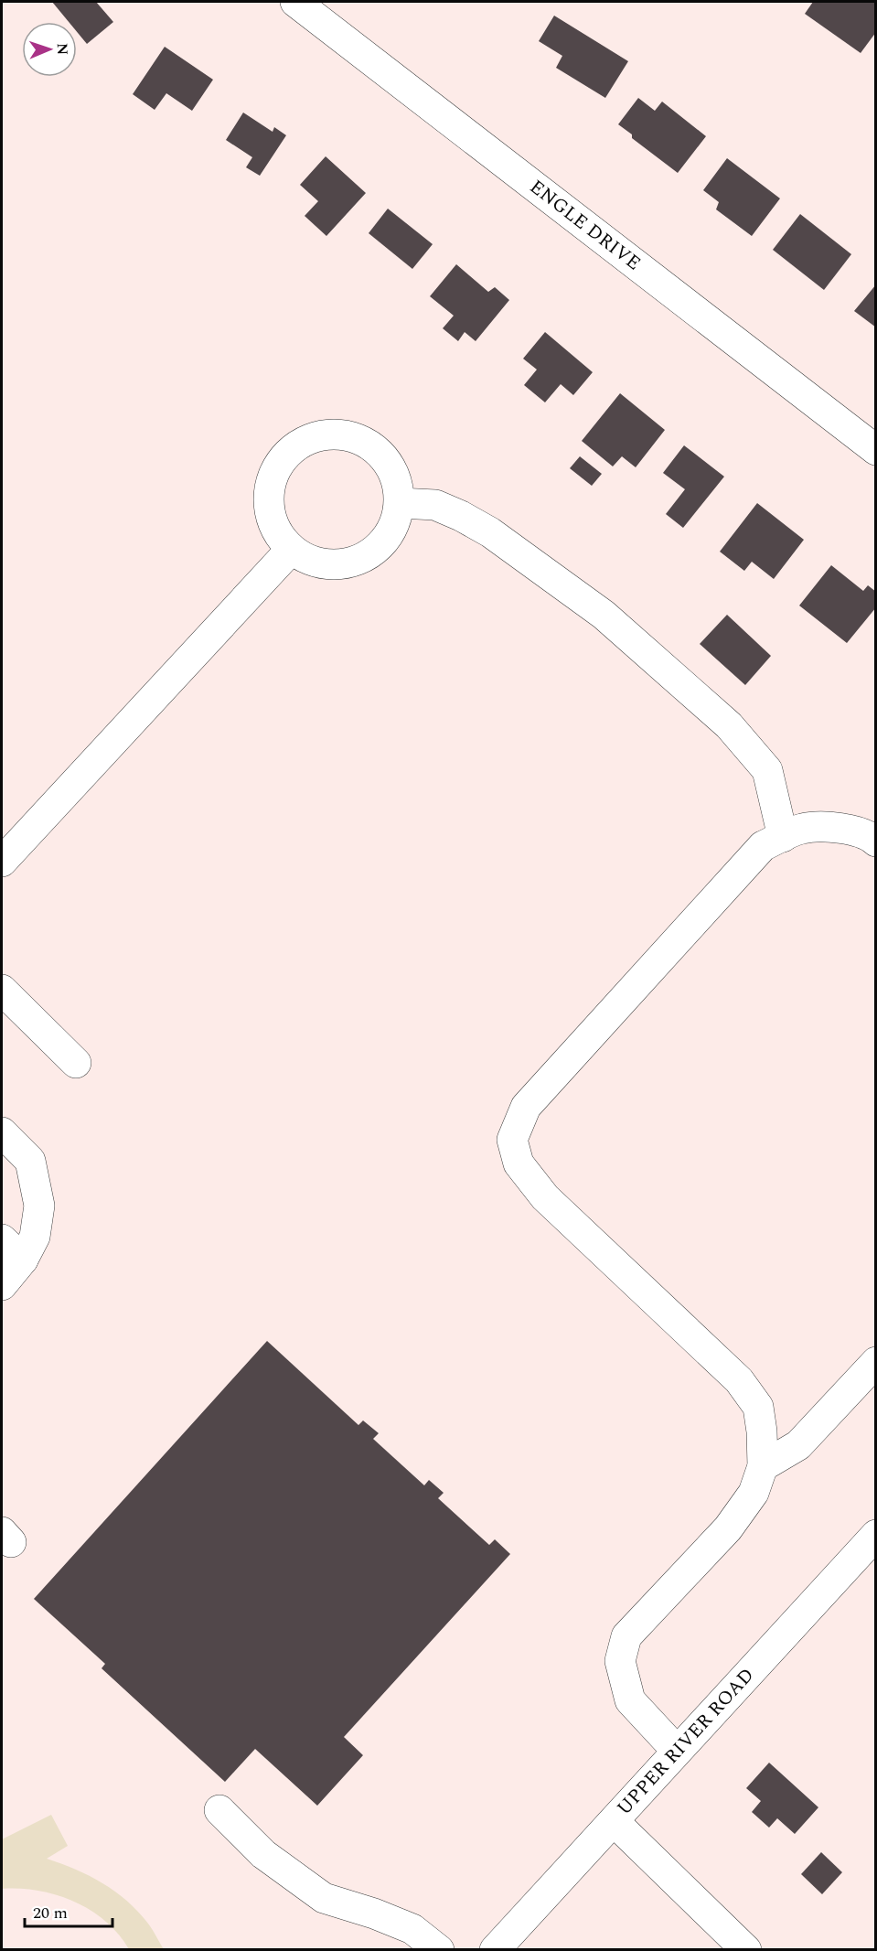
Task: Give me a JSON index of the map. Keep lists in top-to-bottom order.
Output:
{
  "streets": {
    "street": ["ENGLE DRIVE", "UPPER RIVER ROAD"]
  },
  "scale_bar": "20 m",
  "north": "right"
}
